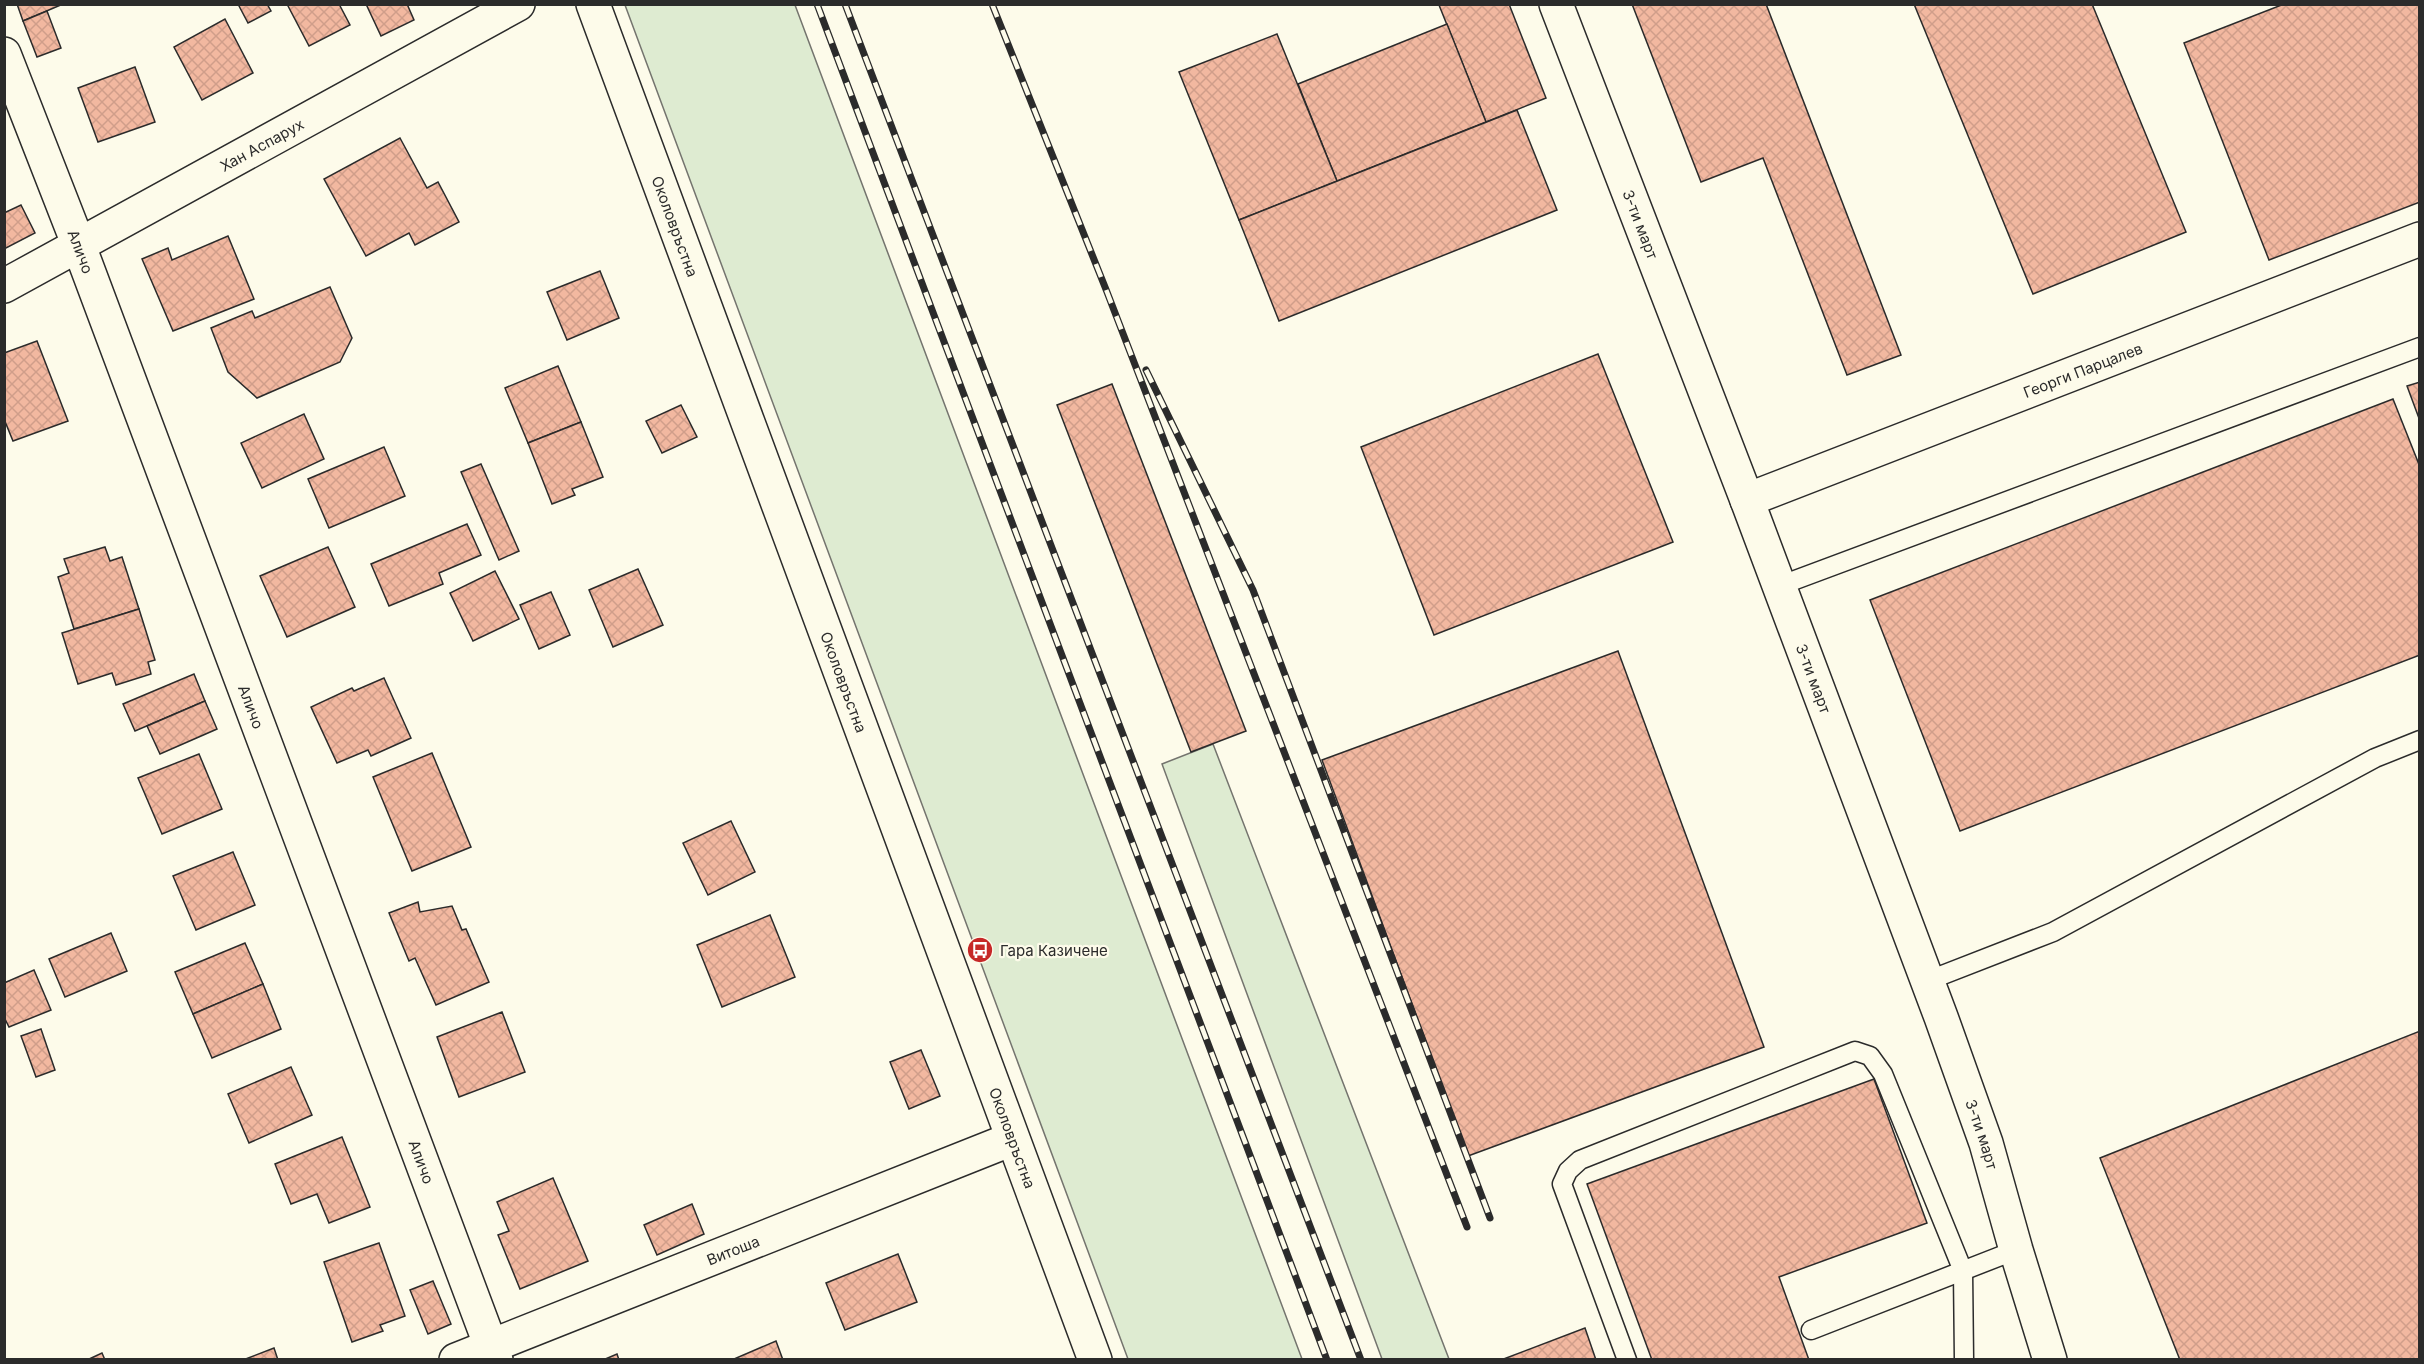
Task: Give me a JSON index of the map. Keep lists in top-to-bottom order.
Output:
{
  "streets": {
    "street": [
      "Хан Аспарух",
      "3-ти март",
      "Околовръстна",
      "Аличо",
      "Георги Парцалев",
      "Витоша"
    ]
  },
  "crossings": [
    ["Хан Аспарух", "Аличо"],
    ["3-ти март", "Георги Парцалев"],
    ["Околовръстна", "Витоша"],
    ["Аличо", "Витоша"]
  ],
  "places": {
    "bus stop": ["Гара Казичене"]
  }
}
